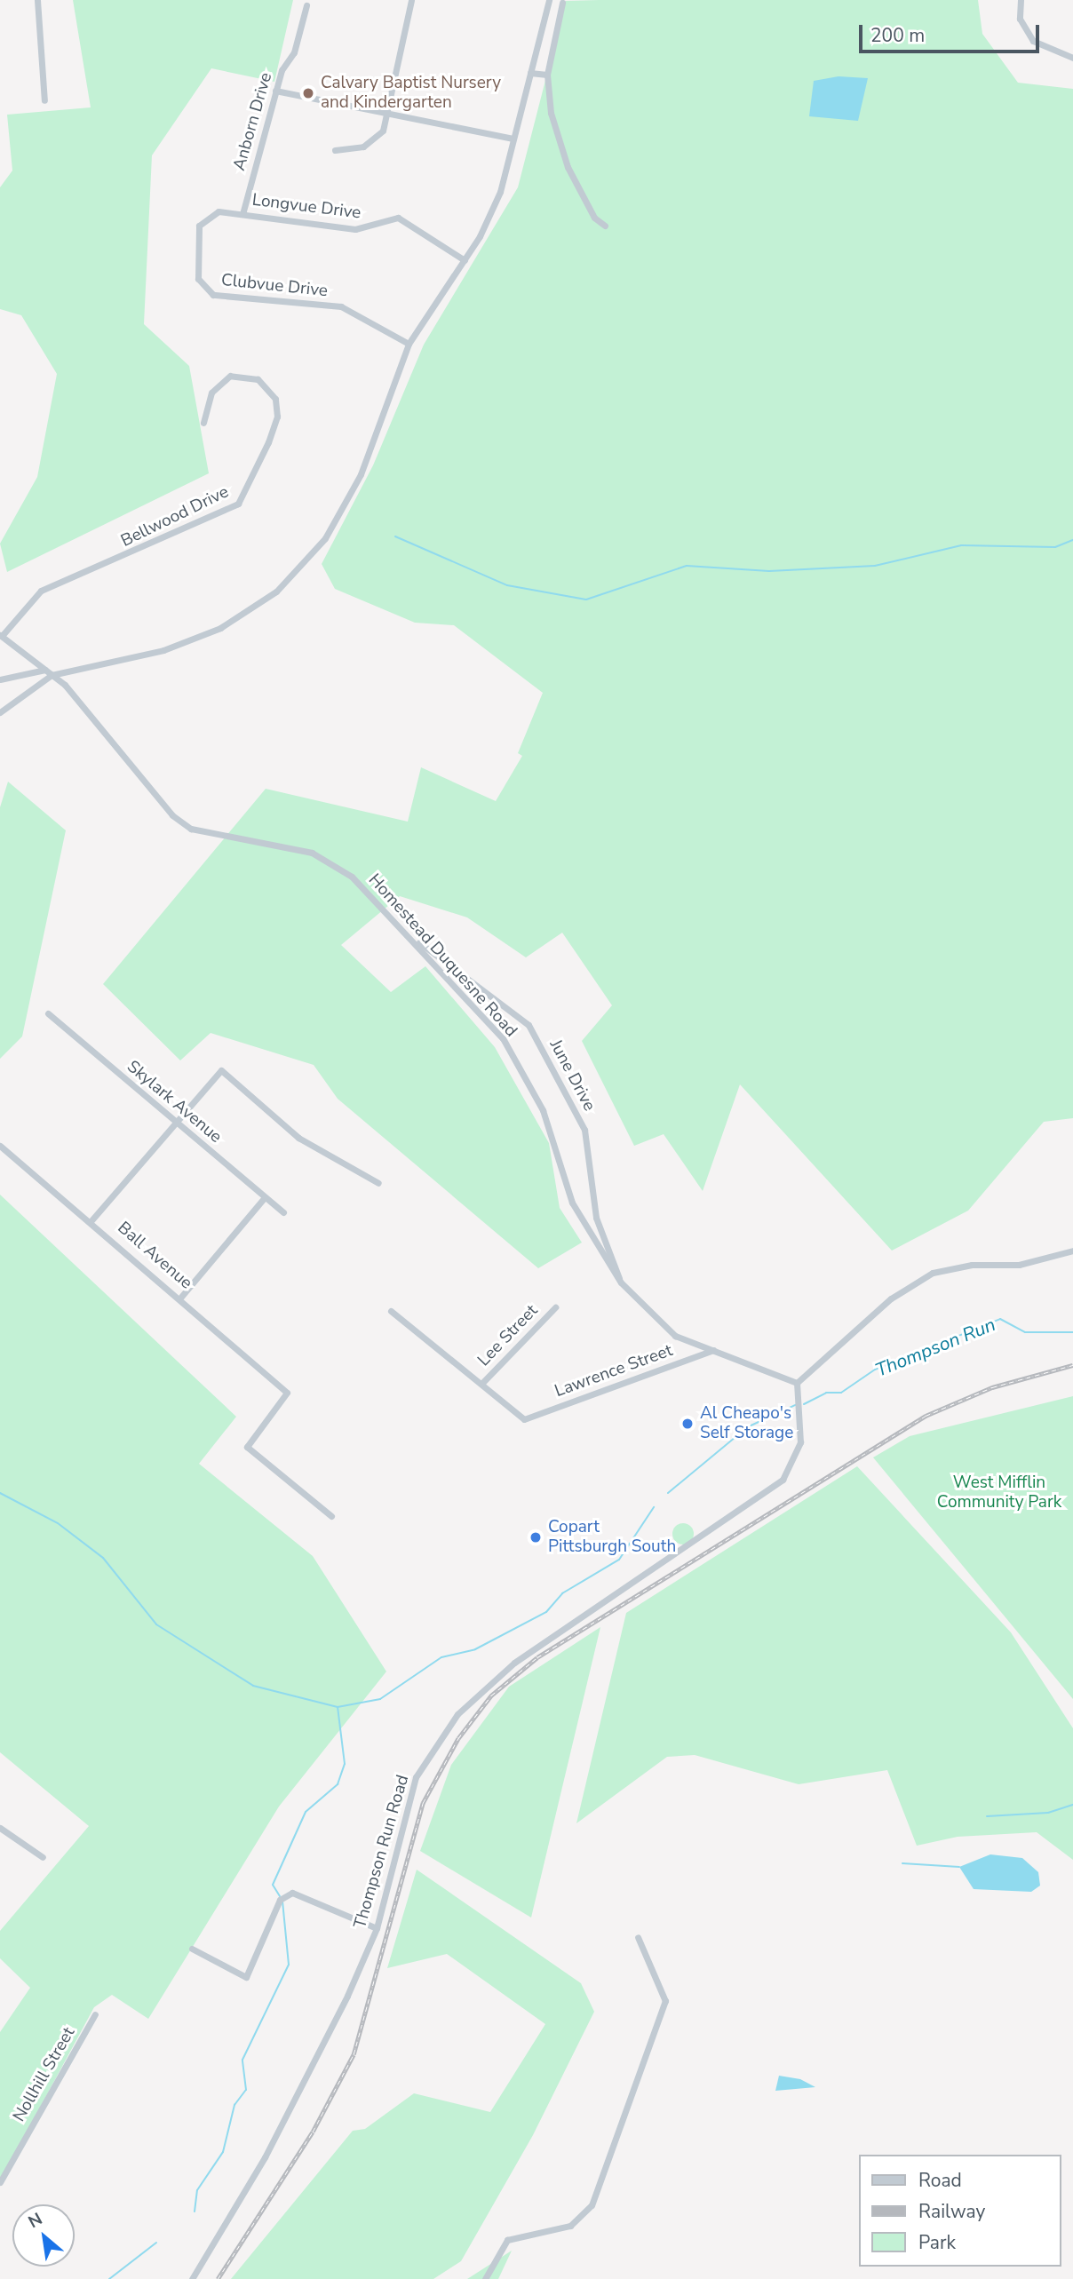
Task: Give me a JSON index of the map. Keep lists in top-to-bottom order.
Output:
{
  "streets": {
    "street": [
      "Anborn Drive",
      "Longvue Drive",
      "Clubvue Drive",
      "Bellwood Drive",
      "Homestead Duquesne Road",
      "June Drive",
      "Skylark Avenue",
      "Ball Avenue",
      "Lee Street",
      "Lawrence Street",
      "Thompson Run Road",
      "Nollhill Street"
    ]
  },
  "crossings": [
    ["Anborn Drive", "Longvue Drive"],
    ["Longvue Drive", "Clubvue Drive"],
    ["Bellwood Drive", "Homestead Duquesne Road"],
    ["Homestead Duquesne Road", "June Drive"],
    ["Homestead Duquesne Road", "Lawrence Street"],
    ["Homestead Duquesne Road", "Thompson Run Road"],
    ["Lee Street", "Lawrence Street"]
  ],
  "water": ["Thompson Run"],
  "parks": ["West Mifflin Community Park"],
  "places": ["Calvary Baptist Nursery and Kindergarten", "Al Cheapo's Self Storage", "Copart Pittsburgh South"],
  "legend": ["Road", "Railway", "Park"],
  "scale_bar": "200 m",
  "north": "top left"
}
